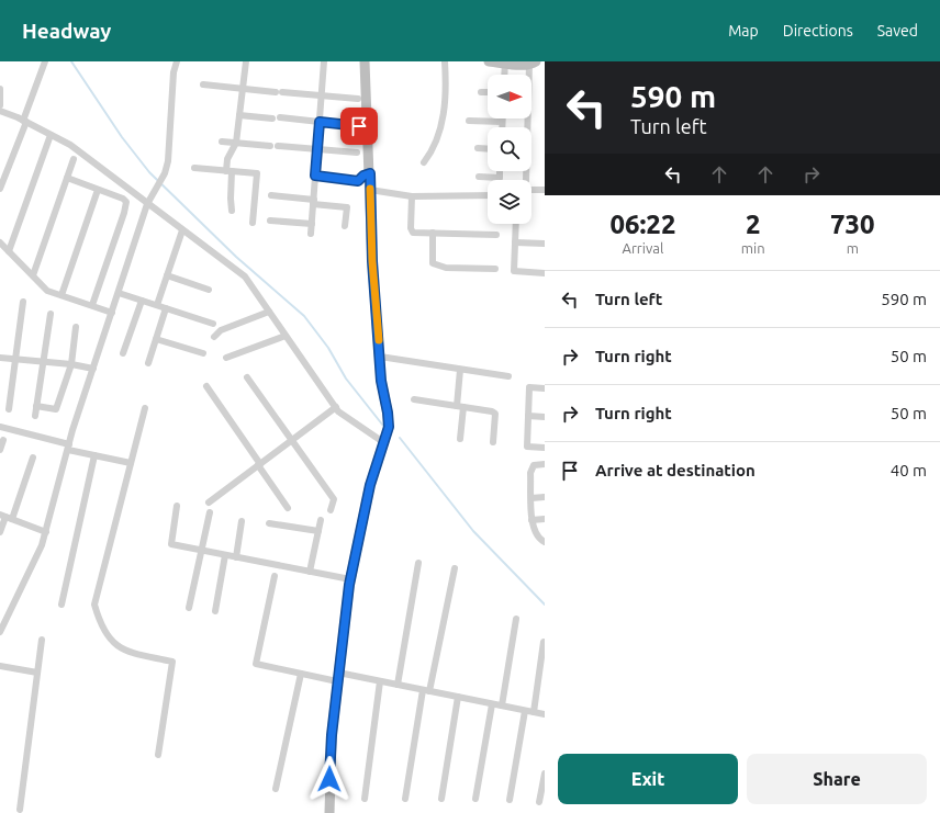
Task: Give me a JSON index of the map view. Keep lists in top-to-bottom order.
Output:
{
  "north": "right",
  "page": {
    "header": "Headway",
    "nav": ["Map", "Directions", "Saved"],
    "turn": ["590 m", "Turn left"],
    "eta": [
      "06:22",
      "Arrival",
      "2",
      "min",
      "730",
      "m"
    ],
    "list": [
      {
        "name": "Turn left",
        "value": "590 m"
      },
      {
        "name": "Turn right",
        "value": "50 m"
      },
      {
        "name": "Turn right",
        "value": "50 m"
      },
      {
        "name": "Arrive at destination",
        "value": "40 m"
      }
    ],
    "buttons": ["Exit", "Share"]
  }
}
